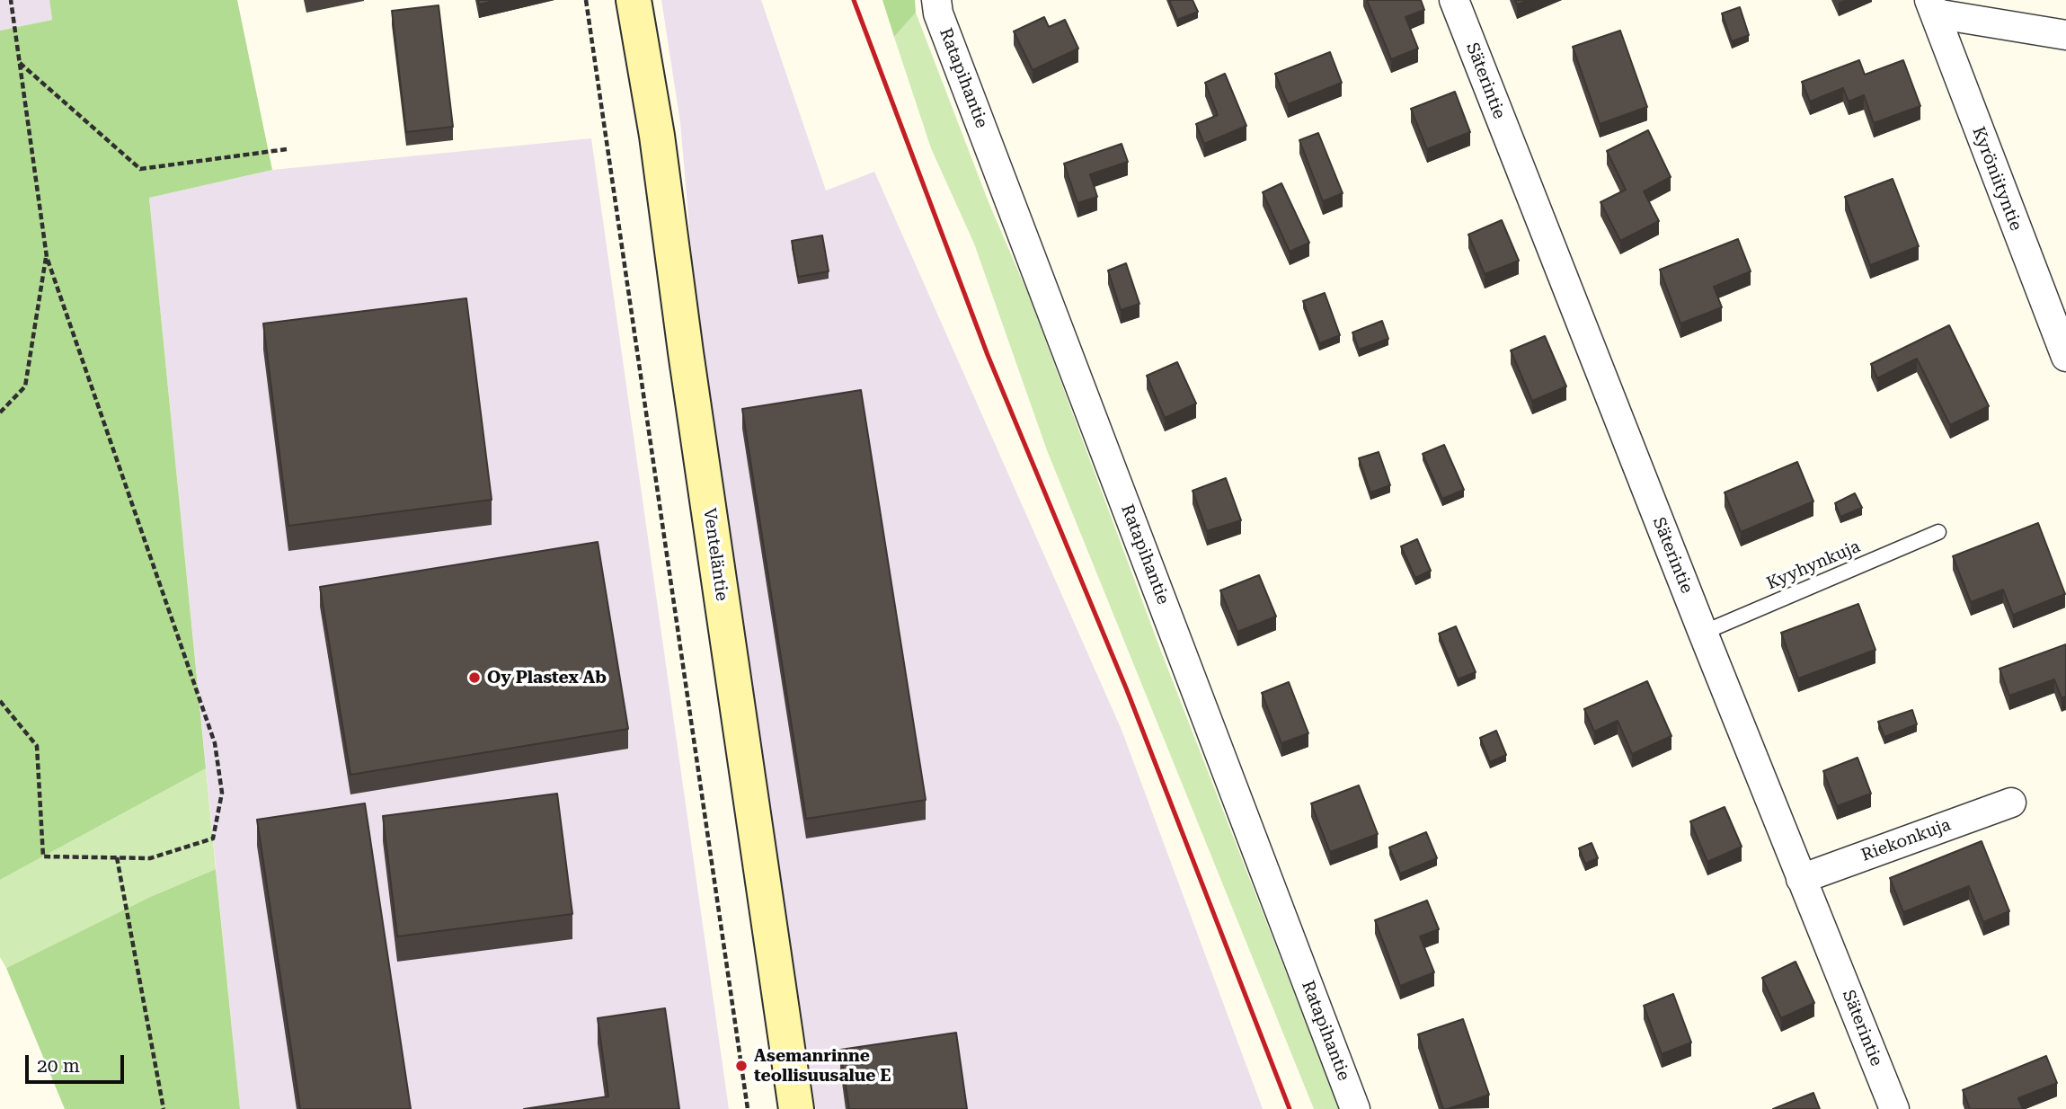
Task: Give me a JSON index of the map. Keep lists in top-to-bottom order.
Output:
{
  "streets": {
    "street": [
      "Ratapihantie",
      "Säterintie",
      "Kyröniityntie",
      "Venteläntie",
      "Riekonkuja"
    ],
    "lane": ["Kyyhynkuja"]
  },
  "crossings": [
    ["Säterintie", "Kyyhynkuja"],
    ["Säterintie", "Riekonkuja"]
  ],
  "places": ["Oy Plastex Ab", "Asemanrinne teollisuusalue E"],
  "scale_bar": "20 m"
}
